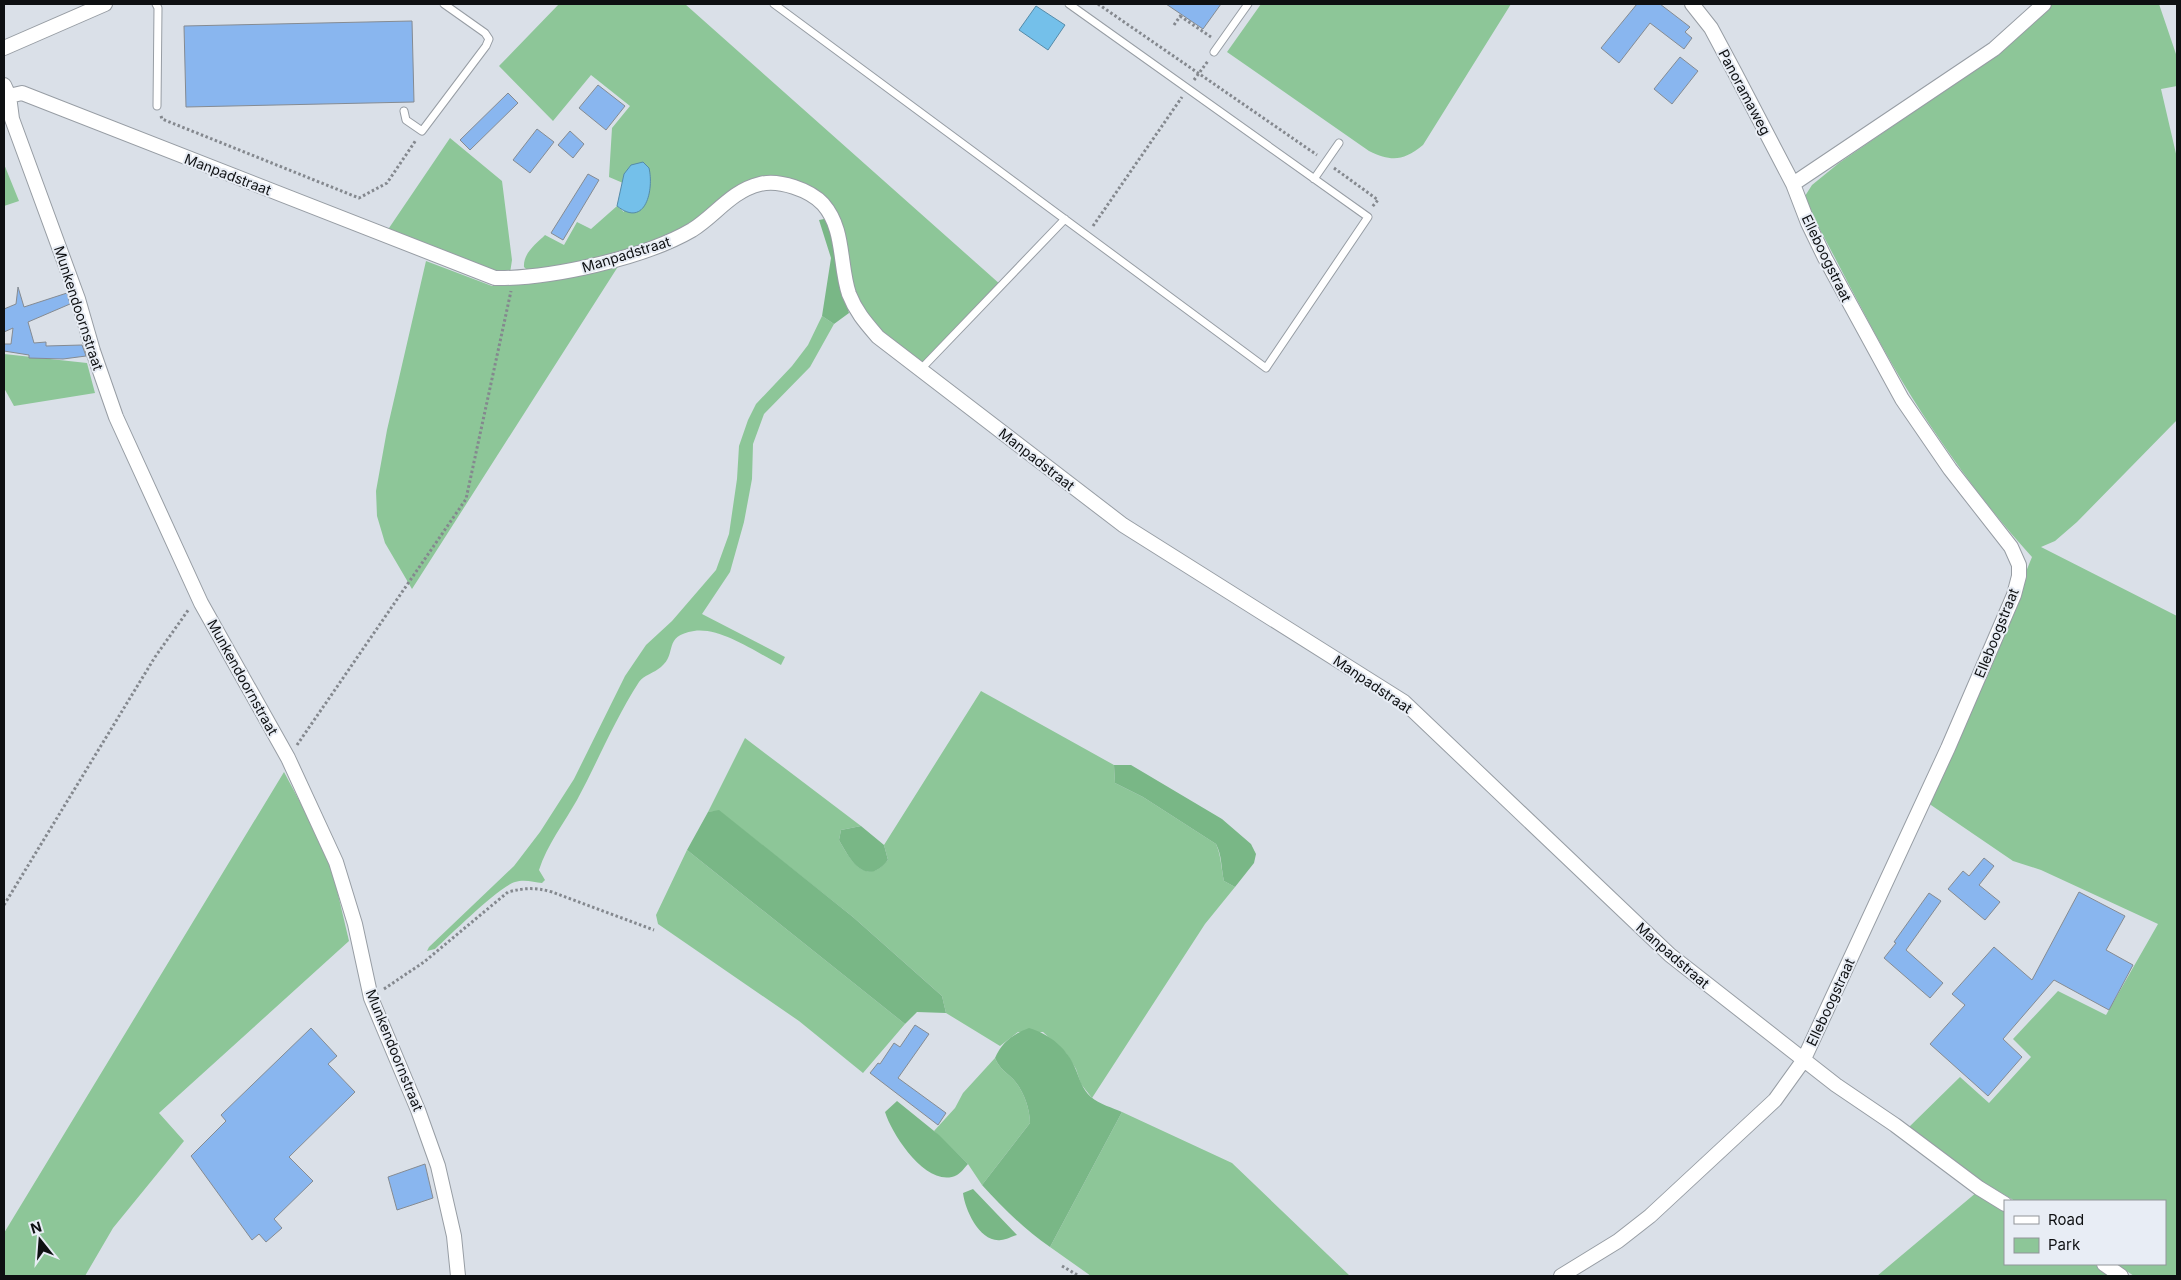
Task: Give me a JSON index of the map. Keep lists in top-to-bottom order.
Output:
{
  "streets": {
    "street": [
      "Panoramaweg",
      "Manpadstraat",
      "Elleboogstraat",
      "Munkendoornstraat"
    ]
  },
  "crossings": [
    ["Panoramaweg", "Elleboogstraat"],
    ["Manpadstraat", "Elleboogstraat"],
    ["Manpadstraat", "Munkendoornstraat"]
  ],
  "legend": ["Road", "Park"],
  "north": "top"
}
